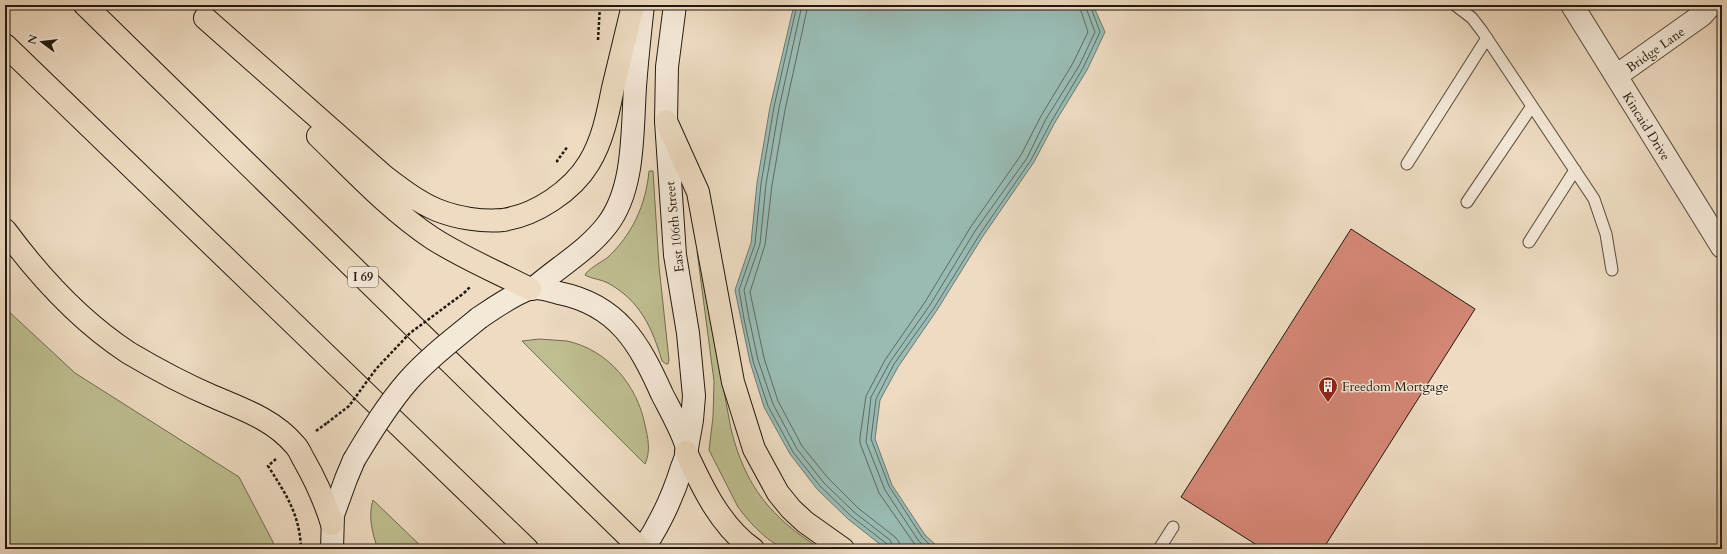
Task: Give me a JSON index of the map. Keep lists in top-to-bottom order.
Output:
{
  "streets": {
    "highway": ["I 69"],
    "main road": ["Bridge Lane", "Kincaid Drive", "East 106th Street"]
  },
  "crossings": [
    ["Bridge Lane", "Kincaid Drive"],
    ["East 106th Street", "I 69"]
  ],
  "places": {
    "building": ["Freedom Mortgage"]
  },
  "north": "left"
}
